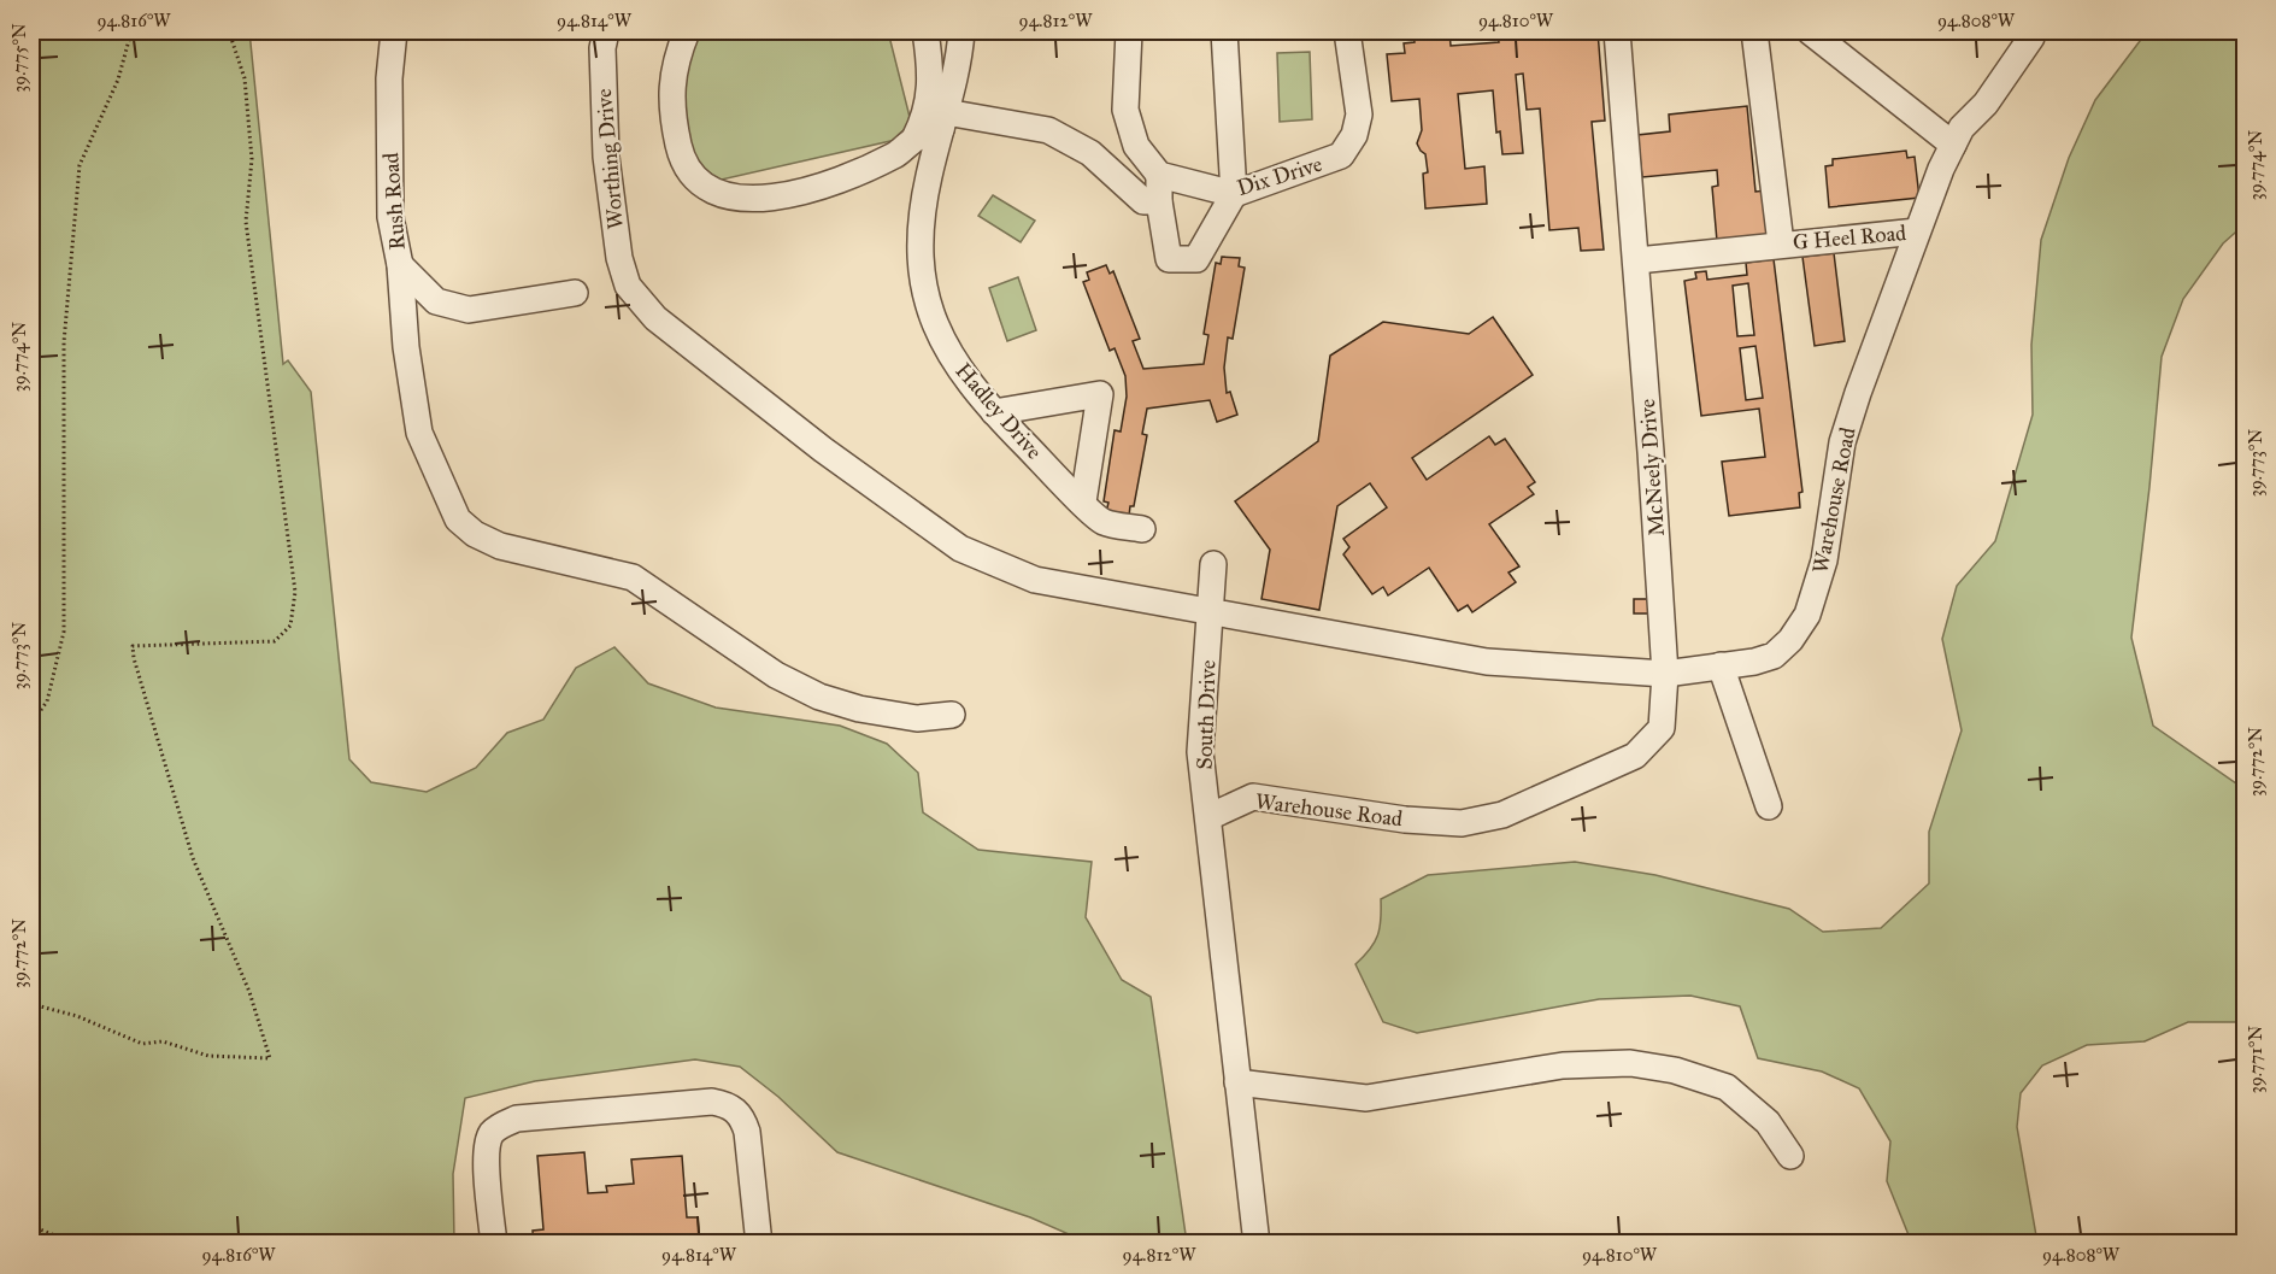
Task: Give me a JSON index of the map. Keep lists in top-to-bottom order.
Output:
{
  "streets": {
    "street": [
      "Worthing Drive",
      "Dix Drive",
      "Rush Road",
      "G Heel Road",
      "Hadley Drive",
      "McNeely Drive",
      "Warehouse Road",
      "South Drive"
    ]
  },
  "crossings": [
    ["Worthing Drive", "South Drive"],
    ["G Heel Road", "Warehouse Road"],
    ["McNeely Drive", "Warehouse Road"],
    ["Warehouse Road", "South Drive"]
  ],
  "coordinates": [
    "94.816°W",
    "94.814°W",
    "94.812°W",
    "94.810°W",
    "94.808°W",
    "39.775°N",
    "39.774°N",
    "39.773°N",
    "39.772°N",
    "39.771°N"
  ]
}
